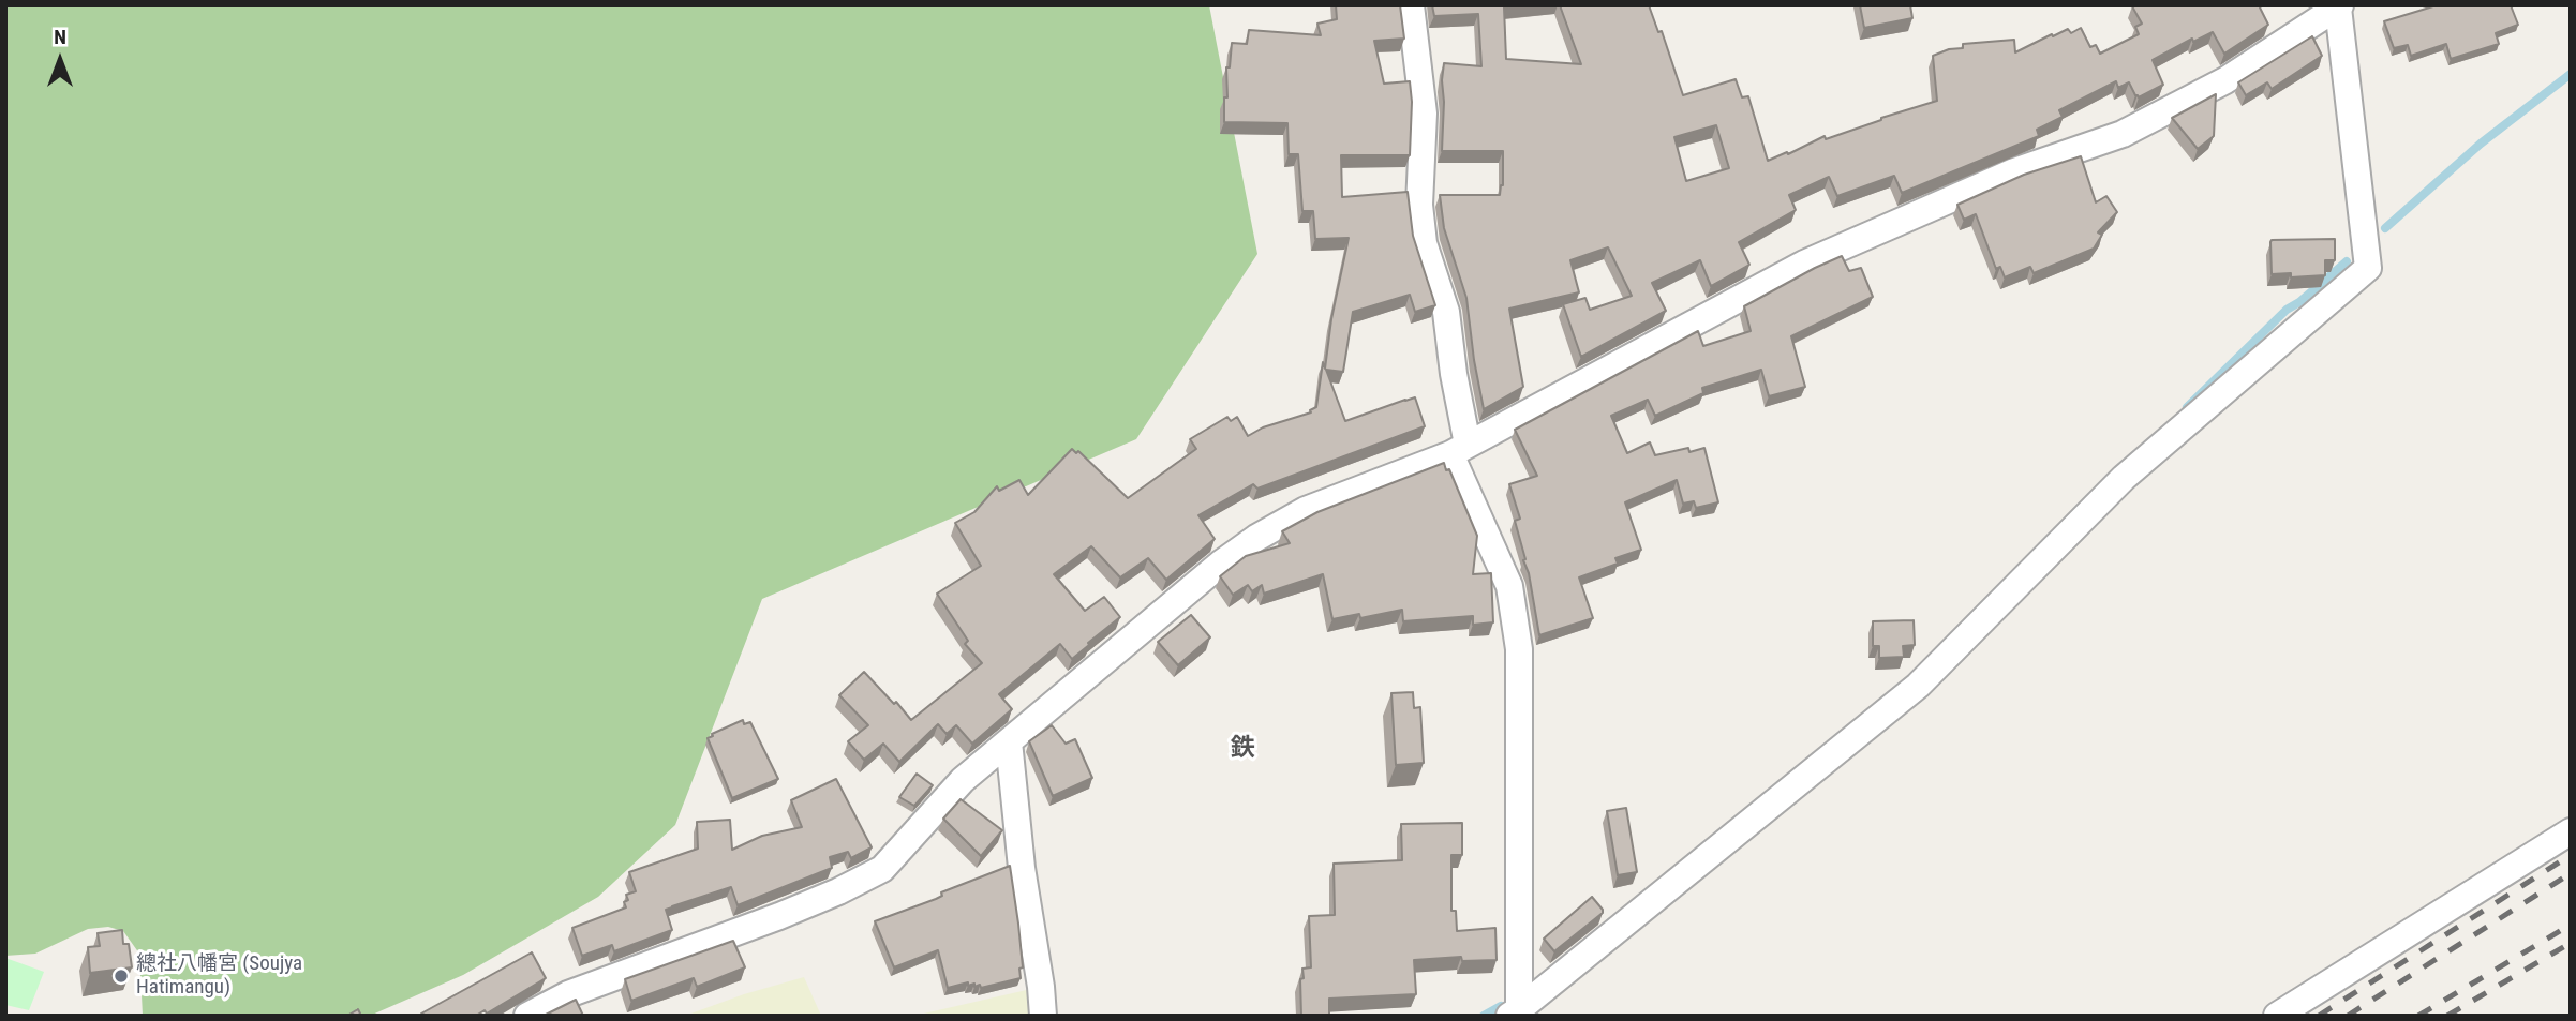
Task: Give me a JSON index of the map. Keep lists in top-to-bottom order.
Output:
{
  "districts": ["鉄"],
  "places": ["總社八幡宮 (Soujya Hatimangu)"],
  "north": "top"
}
